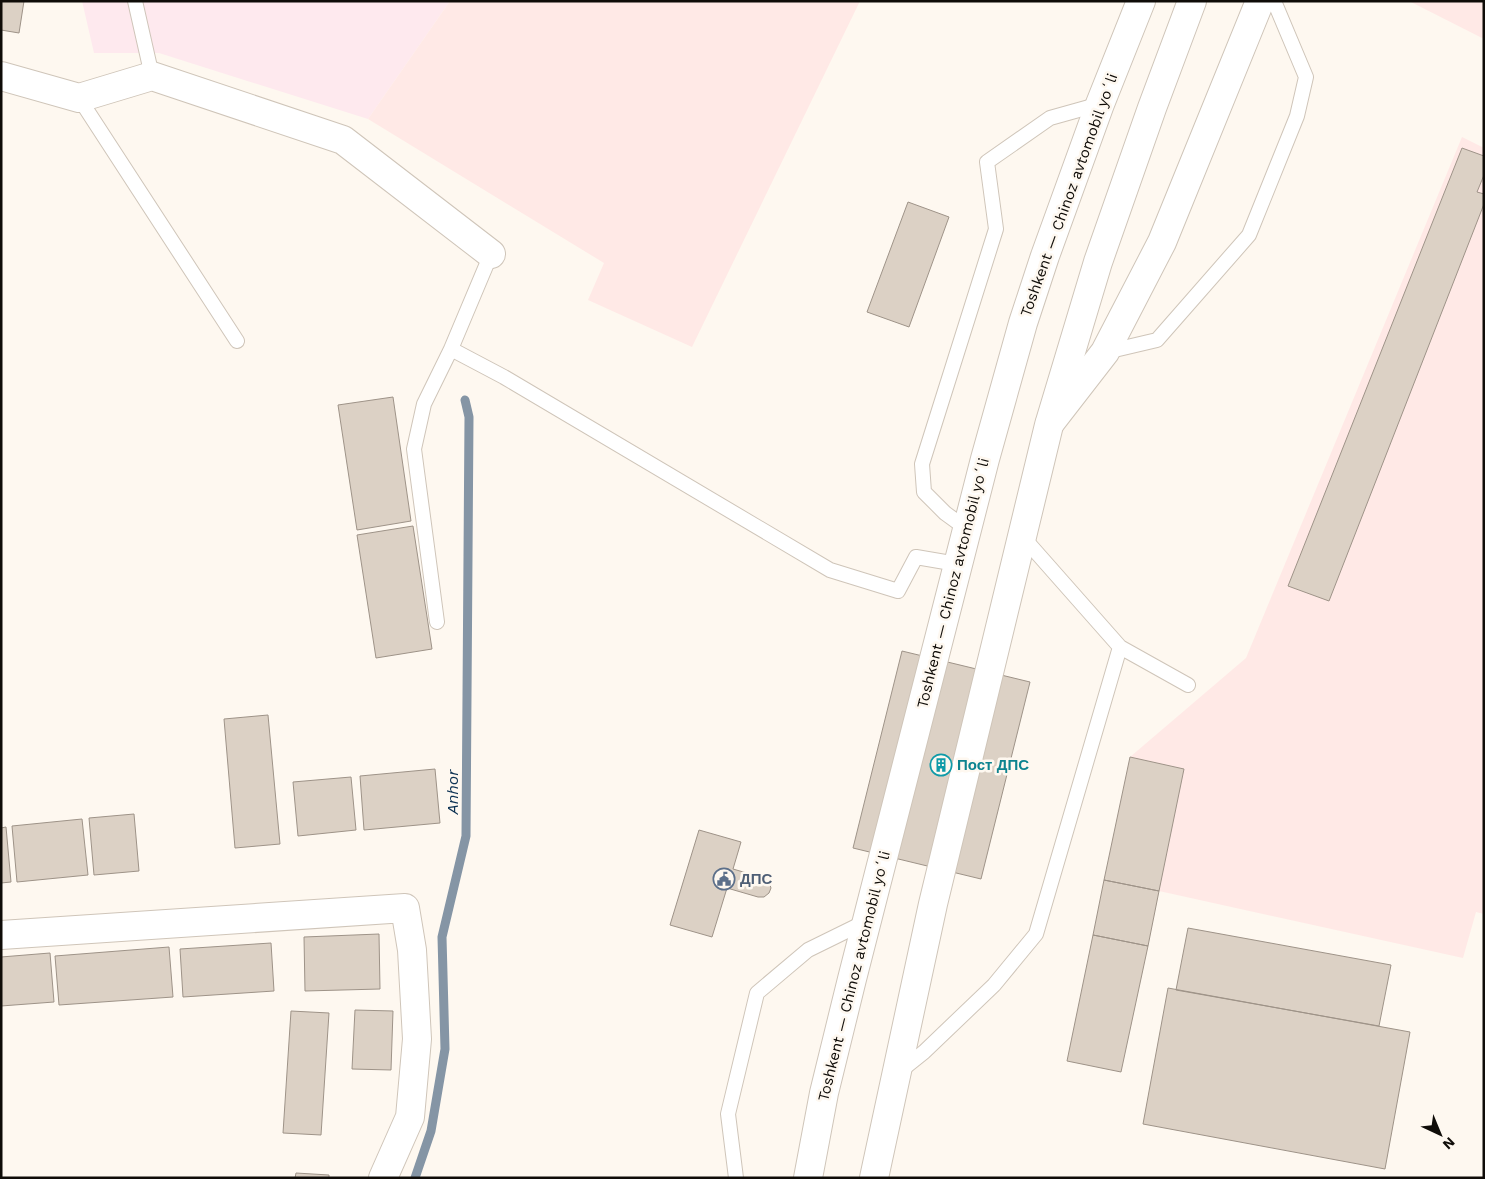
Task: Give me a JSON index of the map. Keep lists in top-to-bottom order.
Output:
{
  "streets": {
    "main road": ["Toshkent — Chinoz avtomobil yoʻli"]
  },
  "water": ["Anhor"],
  "places": {
    "building": ["Пост ДПС"],
    "public building": ["ДПС"]
  },
  "north": "bottom right"
}
